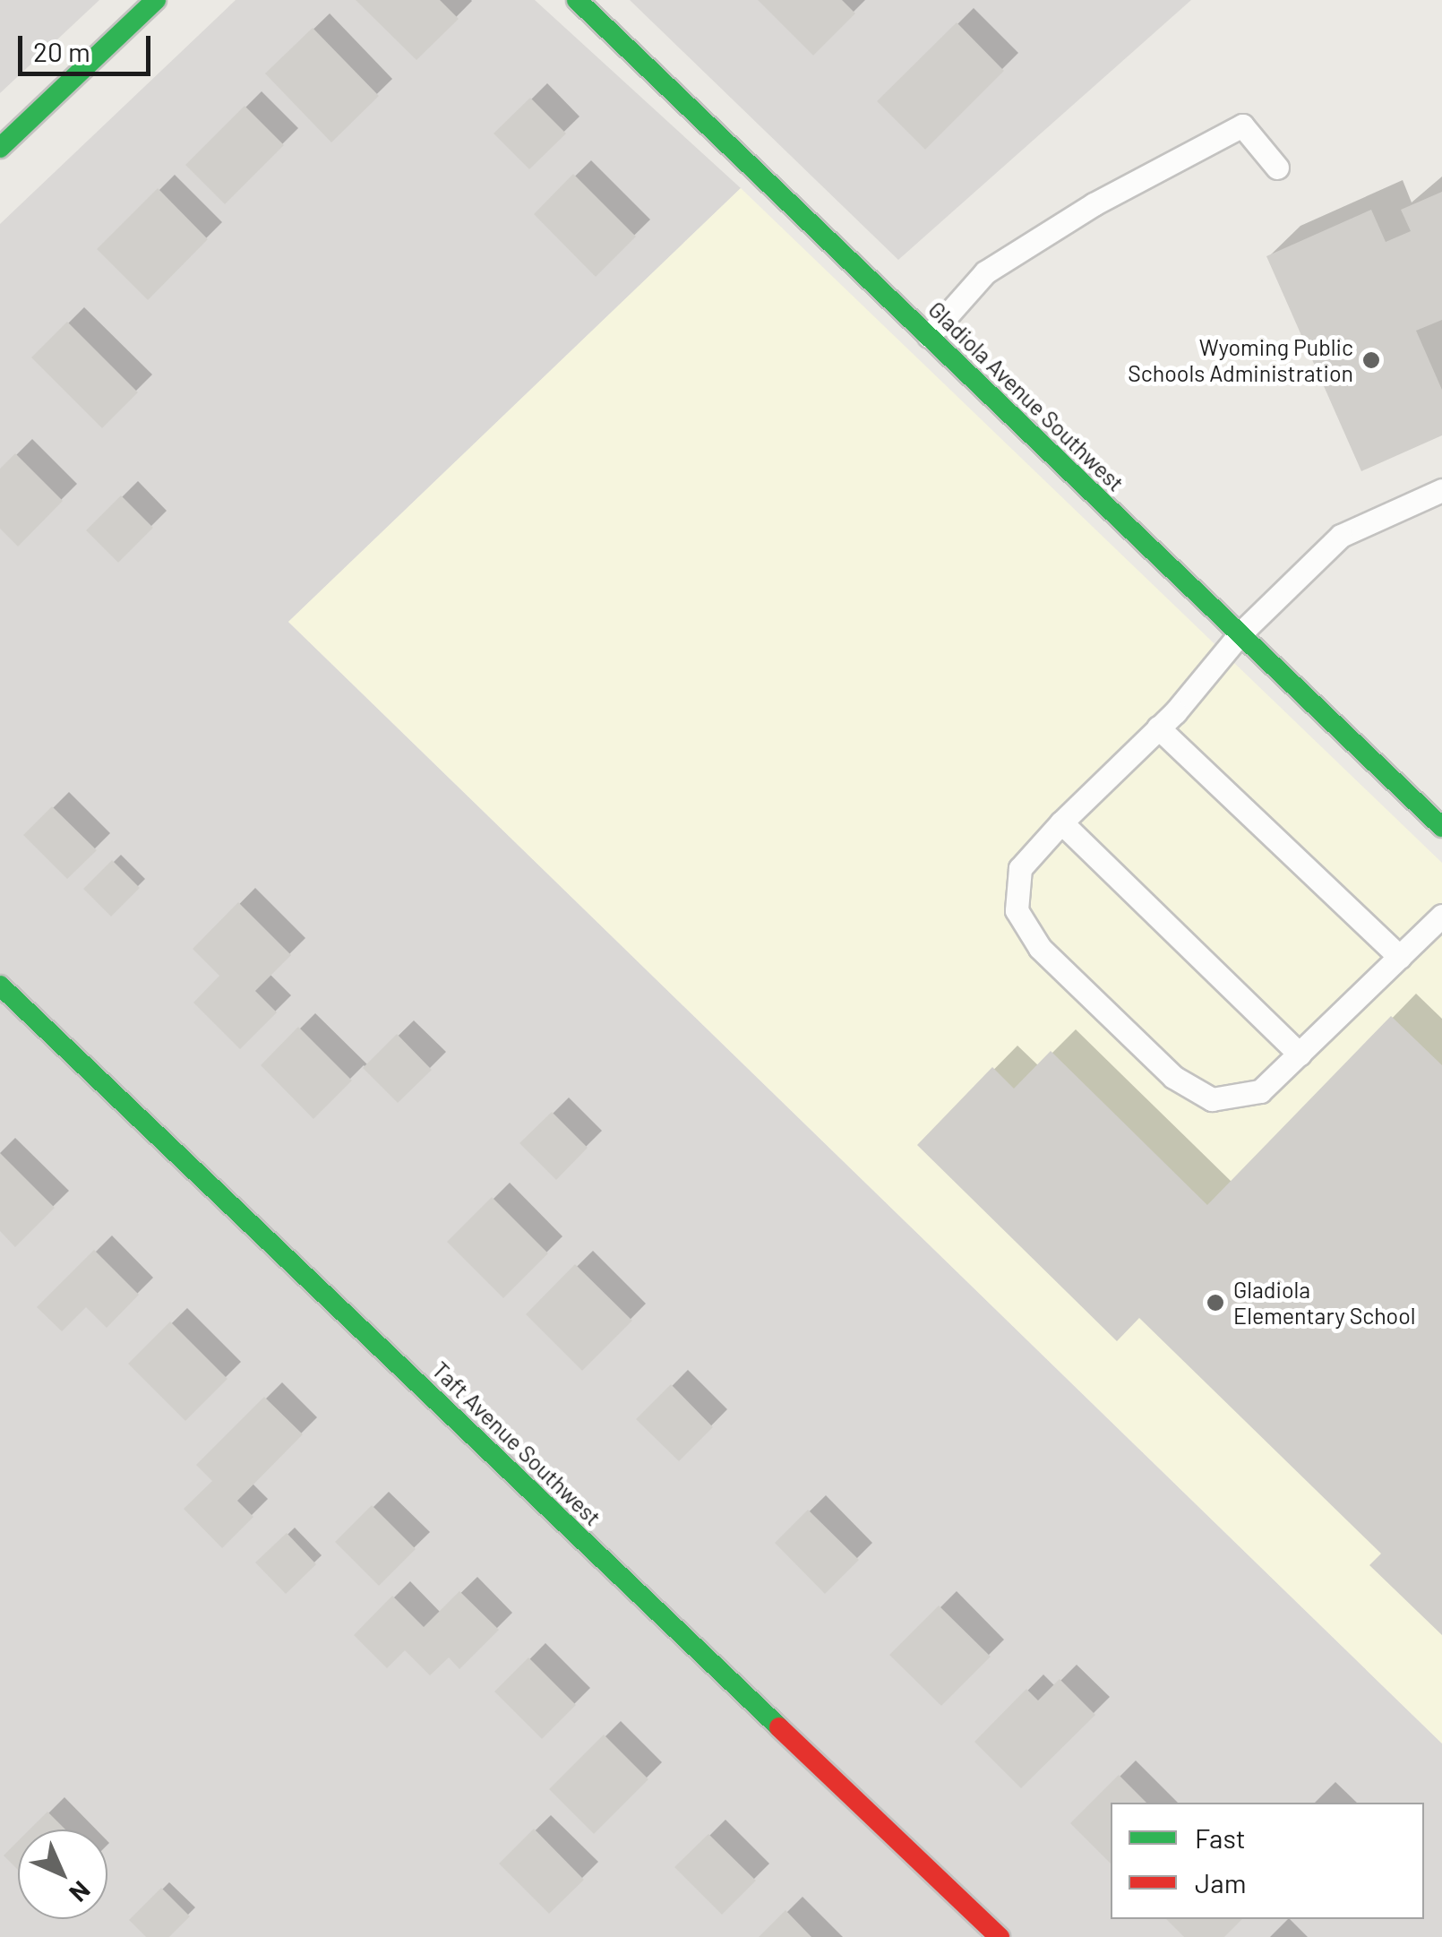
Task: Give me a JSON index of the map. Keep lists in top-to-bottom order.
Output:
{
  "streets": {
    "street": ["Gladiola Avenue Southwest", "Taft Avenue Southwest"]
  },
  "places": ["Wyoming Public Schools Administration", "Gladiola Elementary School"],
  "legend": ["Fast", "Jam"],
  "scale_bar": "20 m",
  "north": "bottom right"
}
